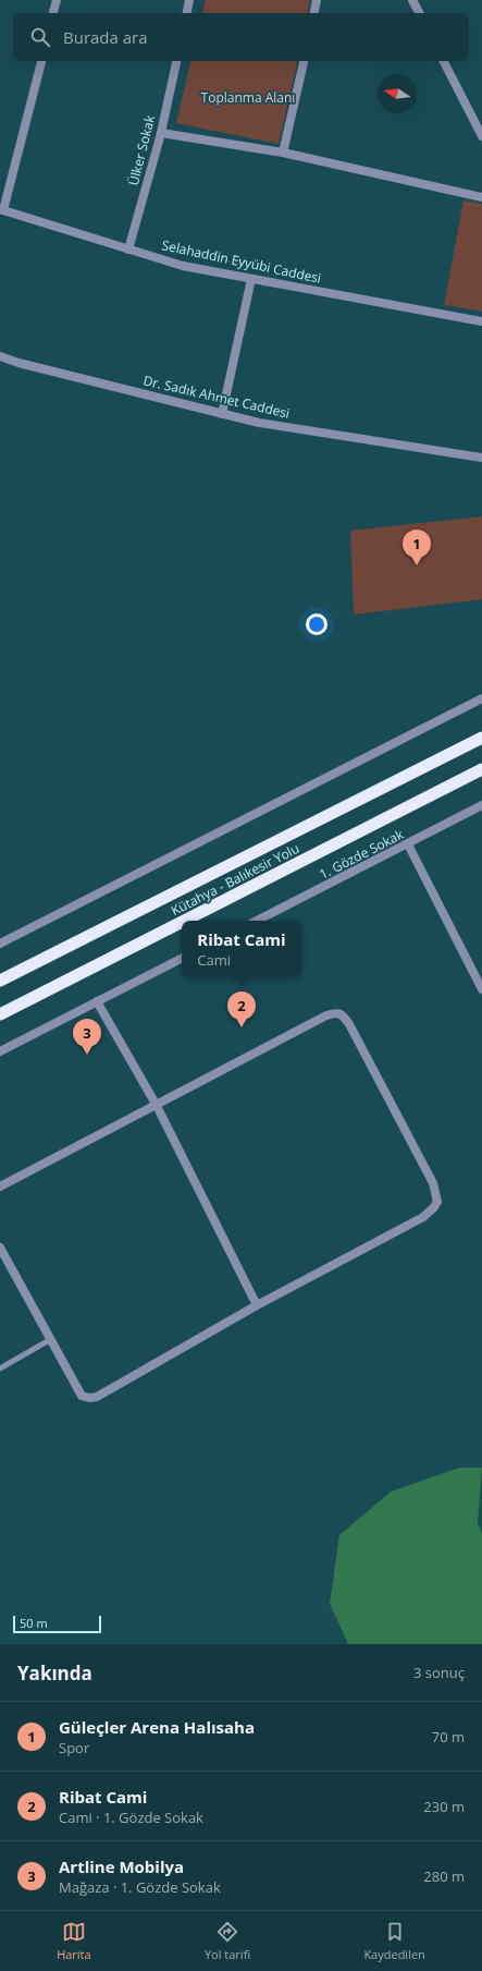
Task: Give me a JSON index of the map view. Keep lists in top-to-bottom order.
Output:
{
  "streets": {
    "highway": ["Kütahya - Balıkesir Yolu"],
    "street": [
      "Ülker Sokak",
      "Selahaddin Eyyübi Caddesi",
      "Dr. Sadık Ahmet Caddesi",
      "1. Gözde Sokak"
    ]
  },
  "crossings": [
    ["Ülker Sokak", "Selahaddin Eyyübi Caddesi"]
  ],
  "parks": ["Toplanma Alanı"],
  "scale_bar": "50 m",
  "north": "left",
  "page": {
    "search": "Burada ara",
    "pins": ["1", "2", "3"],
    "popup": ["Ribat Cami", "Cami"],
    "scale": "50 m",
    "heading": ["Yakında", "3 sonuç"],
    "list": [
      {
        "mark": "1",
        "name": "Güleçler Arena Halısaha",
        "note": "Spor",
        "value": "70 m"
      },
      {
        "mark": "2",
        "name": "Ribat Cami",
        "note": "Cami · 1. Gözde Sokak",
        "value": "230 m"
      },
      {
        "mark": "3",
        "name": "Artline Mobilya",
        "note": "Mağaza · 1. Gözde Sokak",
        "value": "280 m"
      }
    ],
    "nav": ["Harita", "Yol tarifi", "Kaydedilen"]
  }
}
